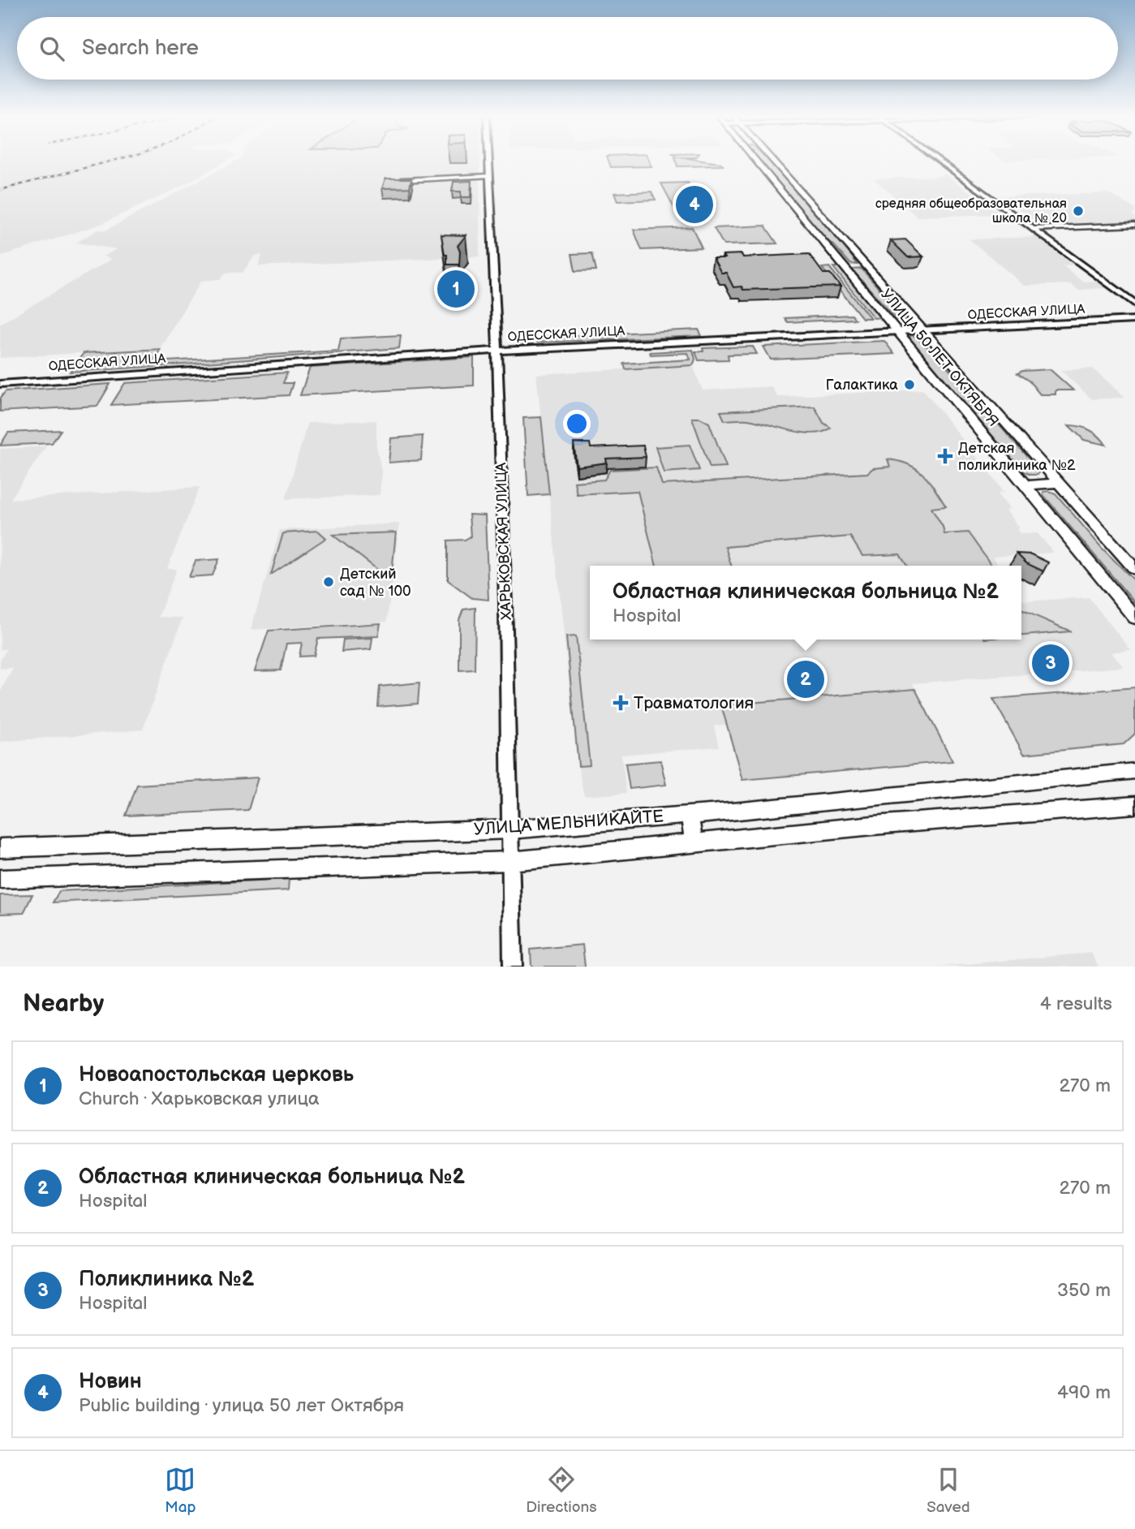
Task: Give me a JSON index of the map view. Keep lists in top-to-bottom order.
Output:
{
  "streets": {
    "main road": ["УЛИЦА 50 ЛЕТ ОКТЯБРЯ", "УЛИЦА МЕЛЬНИКАЙТЕ"],
    "street": ["ОДЕССКАЯ УЛИЦА", "ХАРЬКОВСКАЯ УЛИЦА"]
  },
  "crossings": [
    ["ОДЕССКАЯ УЛИЦА", "УЛИЦА 50 ЛЕТ ОКТЯБРЯ"],
    ["ОДЕССКАЯ УЛИЦА", "ХАРЬКОВСКАЯ УЛИЦА"],
    ["ХАРЬКОВСКАЯ УЛИЦА", "УЛИЦА МЕЛЬНИКАЙТЕ"]
  ],
  "places": {
    "other": ["средняя общеобразовательная школа № 20", "Галактика", "Детский сад № 100"],
    "health": ["Детская поликлиника №2", "Травматология"]
  },
  "page": {
    "search": "Search here",
    "pins": [
      "4",
      "1",
      "3",
      "2"
    ],
    "popup": ["Областная клиническая больница №2", "Hospital"],
    "heading": ["Nearby", "4 results"],
    "list": [
      {
        "mark": "1",
        "name": "Новоапостольская церковь",
        "note": "Church · Харьковская улица",
        "value": "270 m"
      },
      {
        "mark": "2",
        "name": "Областная клиническая больница №2",
        "note": "Hospital",
        "value": "270 m"
      },
      {
        "mark": "3",
        "name": "Поликлиника №2",
        "note": "Hospital",
        "value": "350 m"
      },
      {
        "mark": "4",
        "name": "Новин",
        "note": "Public building · улица 50 лет Октября",
        "value": "490 m"
      }
    ],
    "nav": ["Map", "Directions", "Saved"]
  }
}
